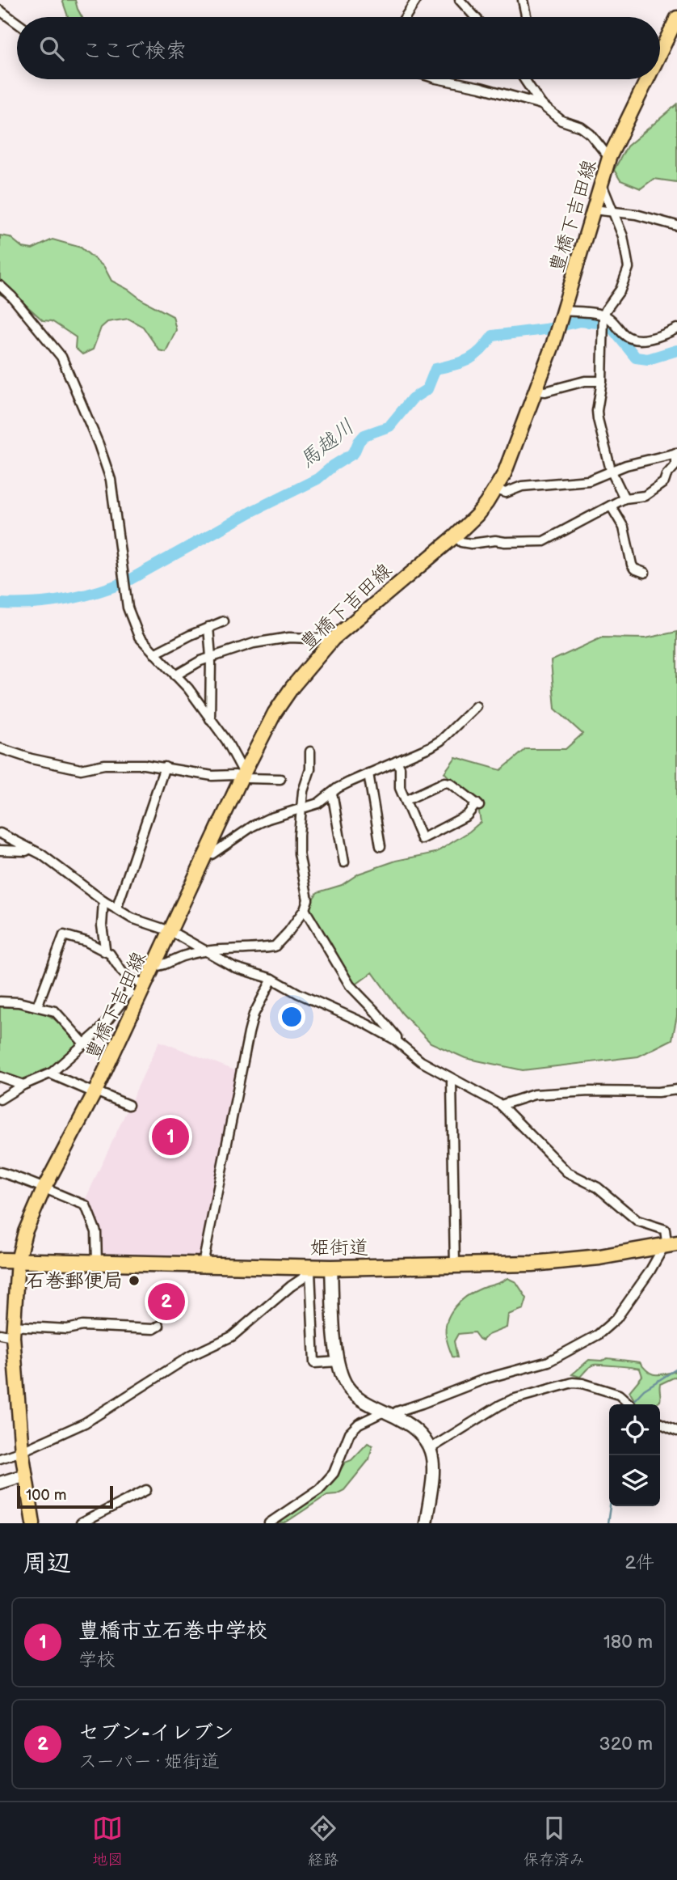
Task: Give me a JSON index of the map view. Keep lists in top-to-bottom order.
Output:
{
  "streets": {
    "highway": ["姫街道"],
    "main road": ["豊橋下吉田線"]
  },
  "crossings": [
    ["豊橋下吉田線", "姫街道"]
  ],
  "water": ["馬越川"],
  "places": ["石巻郵便局"],
  "scale_bar": "100 m",
  "page": {
    "search": "ここで検索",
    "pins": ["1", "2"],
    "scale": "100 m",
    "heading": ["周辺", "2件"],
    "list": [
      {
        "mark": "1",
        "name": "豊橋市立石巻中学校",
        "note": "学校",
        "value": "180 m"
      },
      {
        "mark": "2",
        "name": "セブン-イレブン",
        "note": "スーパー · 姫街道",
        "value": "320 m"
      }
    ],
    "nav": ["地図", "経路", "保存済み"]
  }
}
